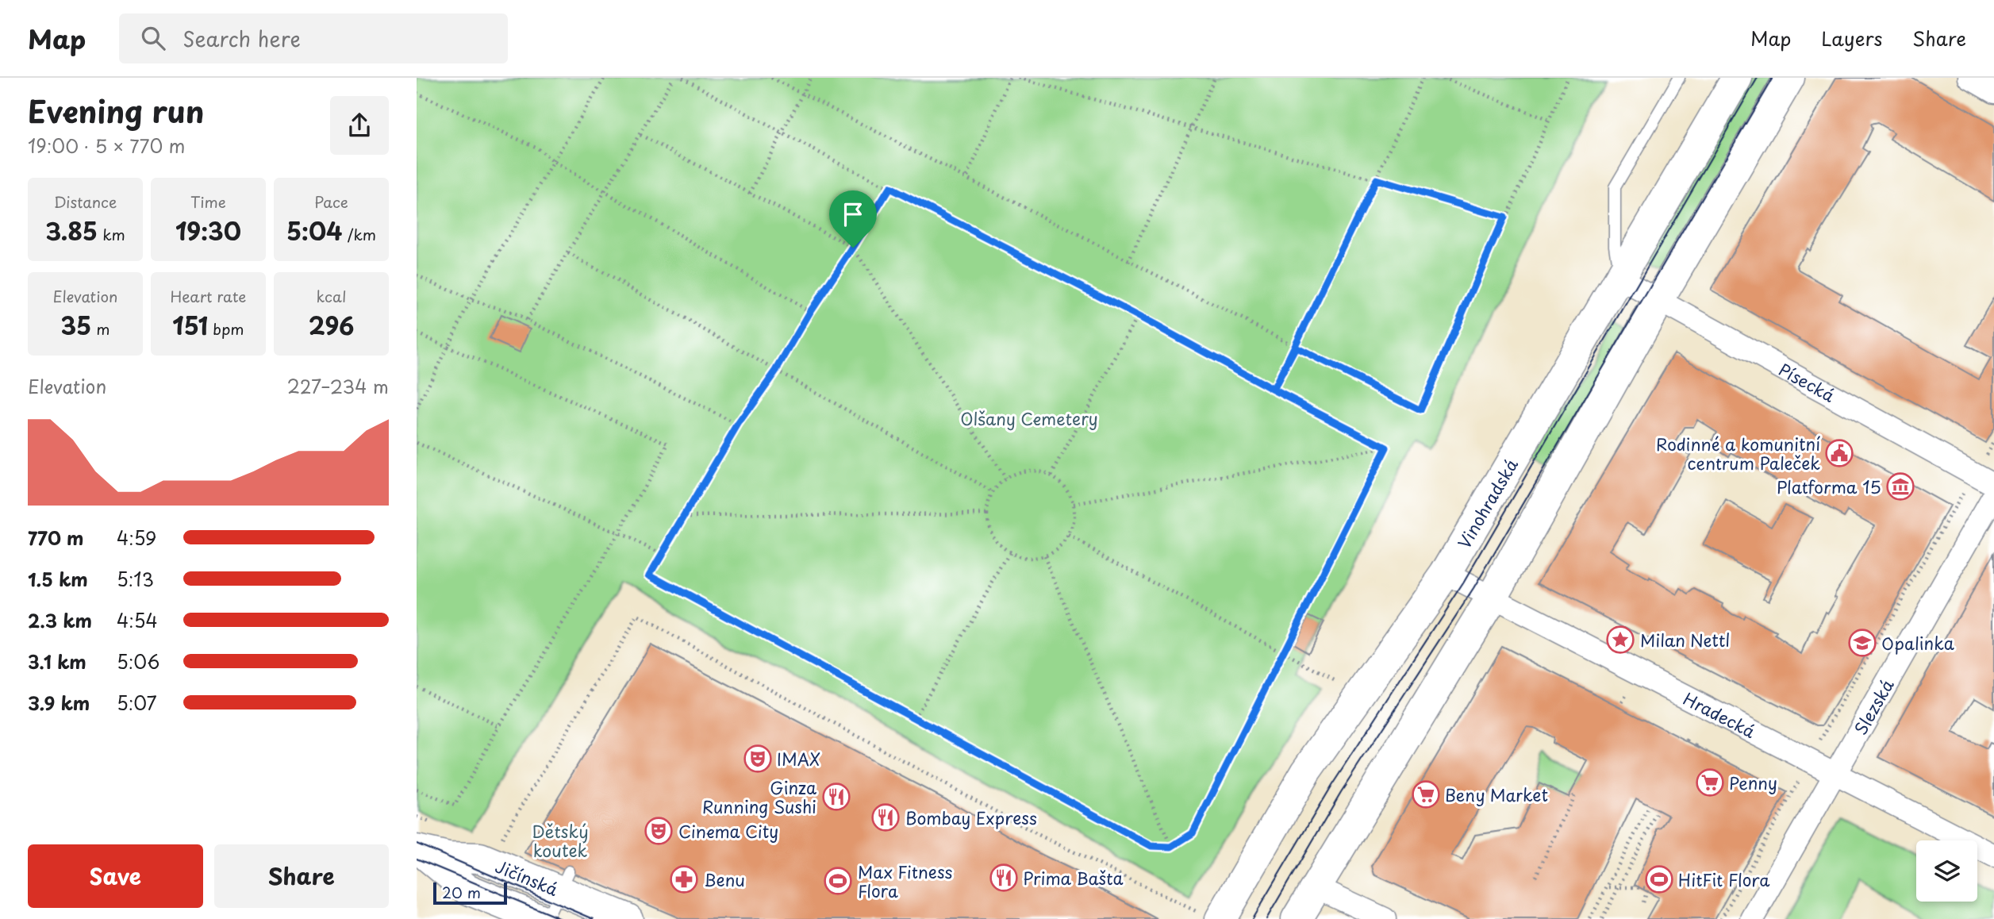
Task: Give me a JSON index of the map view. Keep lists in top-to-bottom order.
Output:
{
  "streets": {
    "main road": ["Vinohradská", "Jičínská"],
    "street": ["Písecká", "Slezská", "Hradecká"]
  },
  "crossings": [
    ["Písecká", "Vinohradská"],
    ["Vinohradská", "Hradecká"],
    ["Slezská", "Hradecká"]
  ],
  "parks": ["Olšany Cemetery", "Dětský koutek"],
  "places": {
    "public building": ["Rodinné a komunitní centrum Paleček"],
    "museum": ["Platforma 15"],
    "place": ["Milan Nettl"],
    "school or university": ["Opalinka"],
    "theatre": ["IMAX", "Cinema City"],
    "supermarket": ["Penny", "Beny Market"],
    "restaurant": ["Ginza Running Sushi", "Bombay Express", "Prima Bašta"],
    "pharmacy": ["Benu"],
    "sports": ["HitFit Flora", "Max Fitness Flora"]
  },
  "scale_bar": "20 m",
  "page": {
    "header": "Map",
    "search": "Search here",
    "nav": ["Map", "Layers", "Share"],
    "heading": ["Evening run", "19:00 · 5 × 770 m"],
    "stats": [
      ["Distance", "3.85 km"],
      ["Time", "19:30"],
      ["Pace", "5:04 /km"],
      ["Elevation", "35 m"],
      ["Heart rate", "151 bpm"],
      ["kcal", "296"]
    ],
    "chart": ["Elevation", "227–234 m"],
    "list": [
      {
        "name": "770 m",
        "note": "4:59"
      },
      {
        "name": "1.5 km",
        "note": "5:13"
      },
      {
        "name": "2.3 km",
        "note": "4:54"
      },
      {
        "name": "3.1 km",
        "note": "5:06"
      },
      {
        "name": "3.9 km",
        "note": "5:07"
      }
    ],
    "buttons": ["Save", "Share"],
    "scale": "20 m"
  }
}
